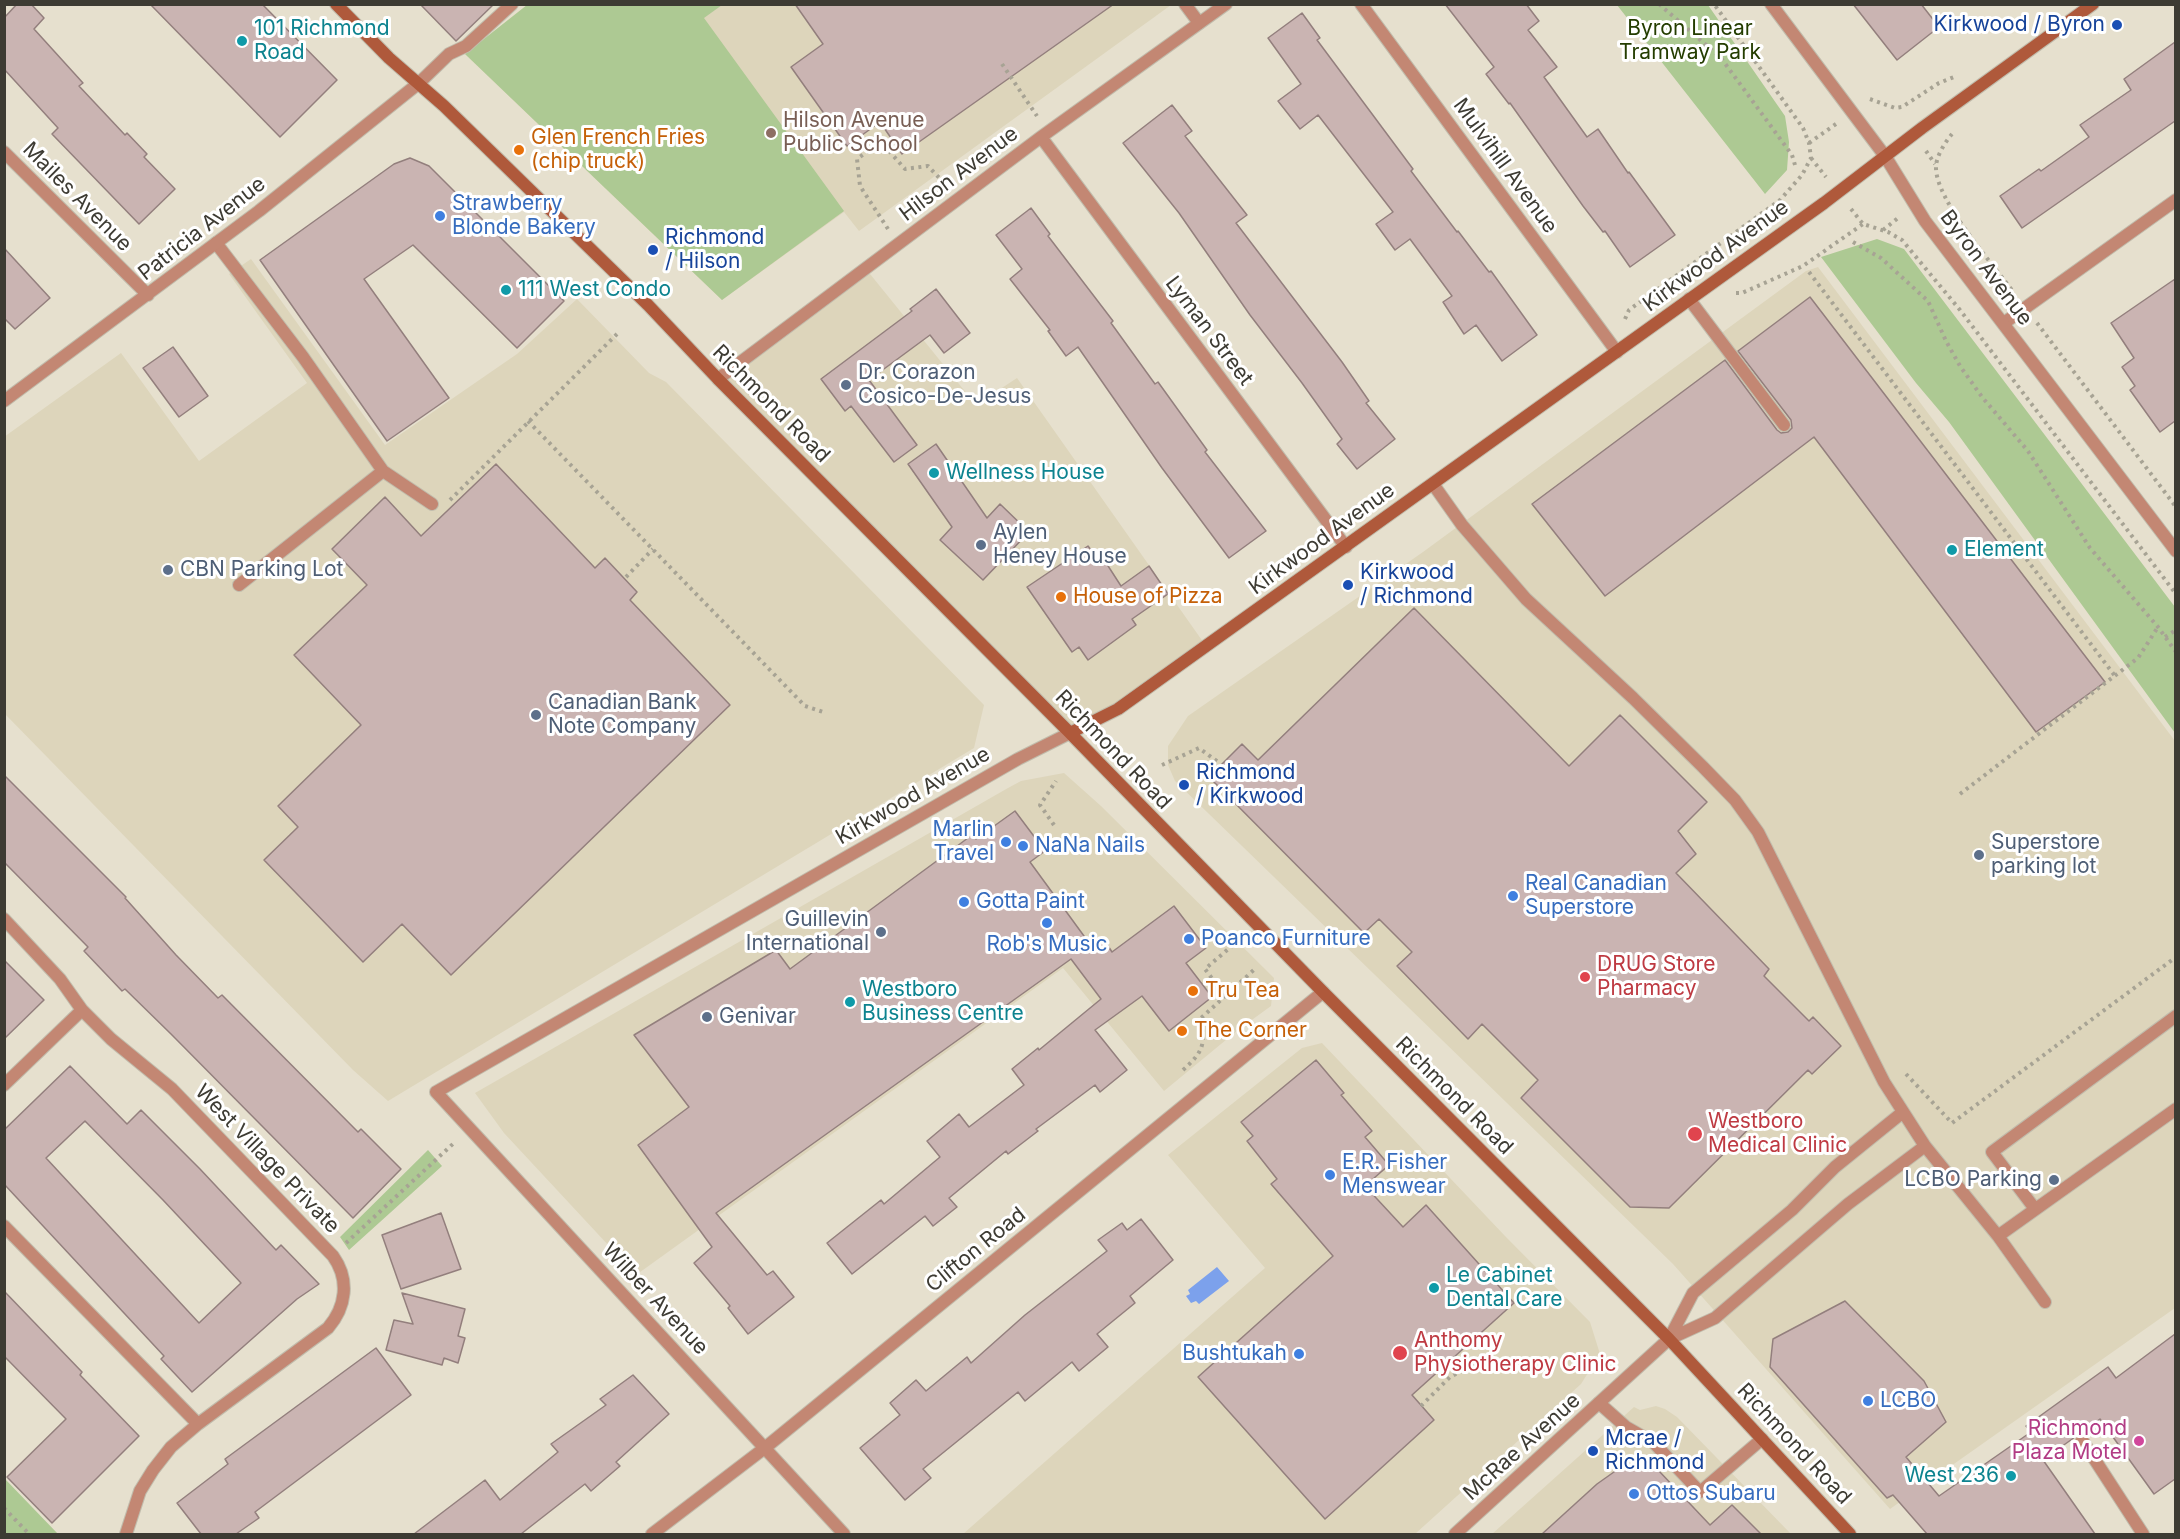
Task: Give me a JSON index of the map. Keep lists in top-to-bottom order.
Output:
{
  "streets": {
    "main road": ["Kirkwood Avenue", "Richmond Road"],
    "street": [
      "Mulvihill Avenue",
      "Hilson Avenue",
      "Mailes Avenue",
      "Patricia Avenue",
      "Byron Avenue",
      "Lyman Street",
      "West Village Private",
      "Clifton Road",
      "Wilber Avenue",
      "McRae Avenue"
    ]
  },
  "crossings": [
    ["Mulvihill Avenue", "Kirkwood Avenue"],
    ["Hilson Avenue", "Lyman Street"],
    ["Hilson Avenue", "Richmond Road"],
    ["Mailes Avenue", "Patricia Avenue"],
    ["Patricia Avenue", "Richmond Road"],
    ["Kirkwood Avenue", "Byron Avenue"],
    ["Kirkwood Avenue", "Lyman Street"],
    ["Kirkwood Avenue", "Richmond Road"],
    ["Kirkwood Avenue", "Wilber Avenue"],
    ["Richmond Road", "Clifton Road"],
    ["Richmond Road", "McRae Avenue"],
    ["Clifton Road", "Wilber Avenue"]
  ],
  "parks": ["Byron Linear Tramway Park"],
  "places": [
    "Kirkwood / Byron",
    "101 Richmond Road",
    "Hilson Avenue Public School",
    "Glen French Fries (chip truck)",
    "Strawberry Blonde Bakery",
    "Richmond / Hilson",
    "111 West Condo",
    "Dr. Corazon Cosico-De-Jesus",
    "Wellness House",
    "Aylen Heney House",
    "Element",
    "CBN Parking Lot",
    "Kirkwood / Richmond",
    "House of Pizza",
    "Canadian Bank Note Company",
    "Richmond / Kirkwood",
    "Marlin Travel",
    "NaNa Nails",
    "Superstore parking lot",
    "Real Canadian Superstore",
    "Gotta Paint",
    "Rob's Music",
    "Guillevin International",
    "Poanco Furniture",
    "DRUG Store Pharmacy",
    "Tru Tea",
    "Westboro Business Centre",
    "Genivar",
    "The Corner",
    "Westboro Medical Clinic",
    "E.R. Fisher Menswear",
    "LCBO Parking",
    "Le Cabinet Dental Care",
    "Anthomy Physiotherapy Clinic",
    "Bushtukah",
    "LCBO",
    "Richmond Plaza Motel",
    "Mcrae / Richmond",
    "West 236",
    "Ottos Subaru"
  ]
}
